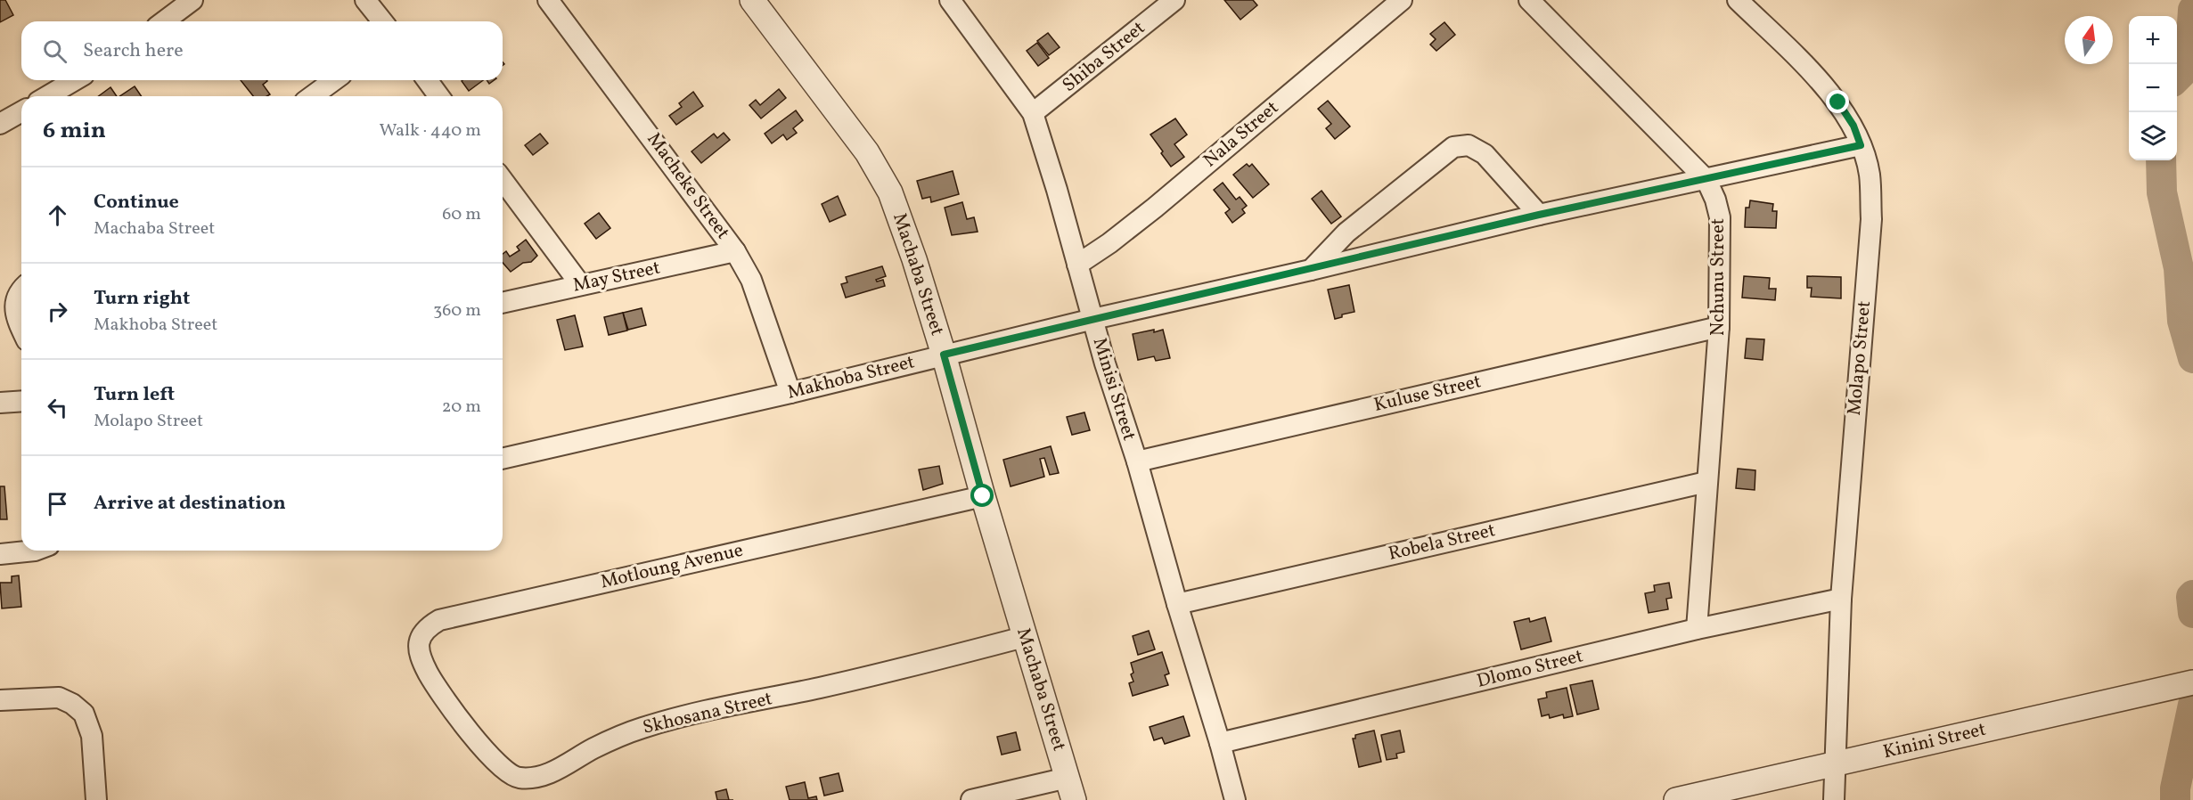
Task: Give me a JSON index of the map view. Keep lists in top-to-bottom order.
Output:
{
  "streets": {
    "street": [
      "Shiba Street",
      "Nala Street",
      "Macheke Street",
      "Machaba Street",
      "May Street",
      "Nchunu Street",
      "Molapo Street",
      "Makhoba Street",
      "Minisi Street",
      "Kuluse Street",
      "Robela Street",
      "Motloung Avenue",
      "Dlomo Street",
      "Skhosana Street",
      "Kinini Street"
    ]
  },
  "crossings": [
    ["Shiba Street", "Minisi Street"],
    ["Nala Street", "Minisi Street"],
    ["Macheke Street", "May Street"],
    ["Macheke Street", "Makhoba Street"],
    ["Machaba Street", "Makhoba Street"],
    ["Machaba Street", "Motloung Avenue"],
    ["Machaba Street", "Skhosana Street"],
    ["Nchunu Street", "Makhoba Street"],
    ["Nchunu Street", "Kuluse Street"],
    ["Nchunu Street", "Robela Street"],
    ["Nchunu Street", "Dlomo Street"],
    ["Molapo Street", "Makhoba Street"],
    ["Molapo Street", "Dlomo Street"],
    ["Molapo Street", "Kinini Street"],
    ["Makhoba Street", "Minisi Street"],
    ["Minisi Street", "Kuluse Street"],
    ["Minisi Street", "Robela Street"],
    ["Minisi Street", "Dlomo Street"],
    ["Motloung Avenue", "Skhosana Street"]
  ],
  "north": "top",
  "page": {
    "map_buttons": ["+", "−"],
    "search": "Search here",
    "heading": ["6 min", "Walk · 440 m"],
    "list": [
      ["Continue", "Machaba Street", "60 m"],
      ["Turn right", "Makhoba Street", "360 m"],
      ["Turn left", "Molapo Street", "20 m"],
      "Arrive at destination"
    ]
  }
}
